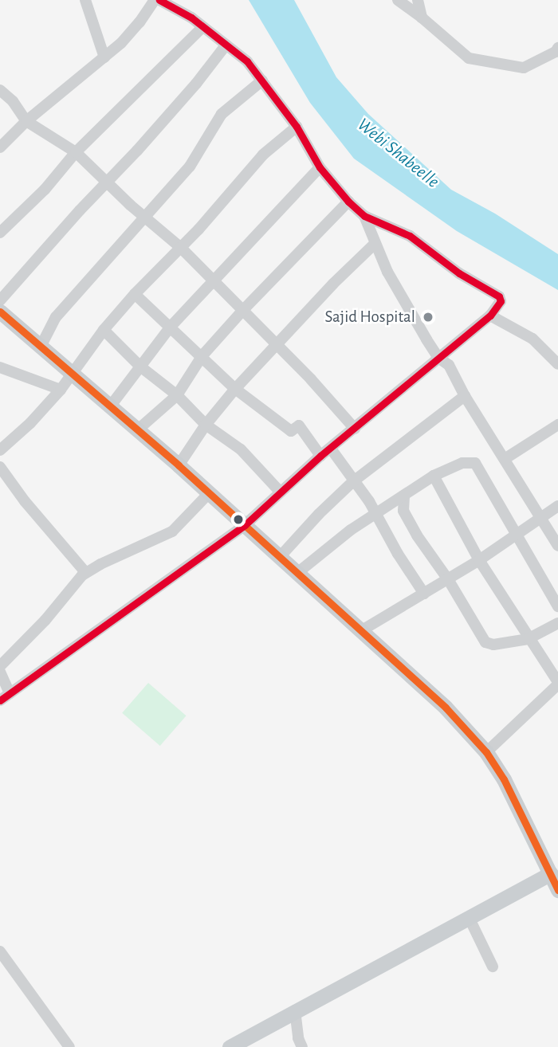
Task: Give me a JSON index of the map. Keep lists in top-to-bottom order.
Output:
{
  "water": ["Webi Shabeelle"],
  "places": ["Sajid Hospital"]
}
